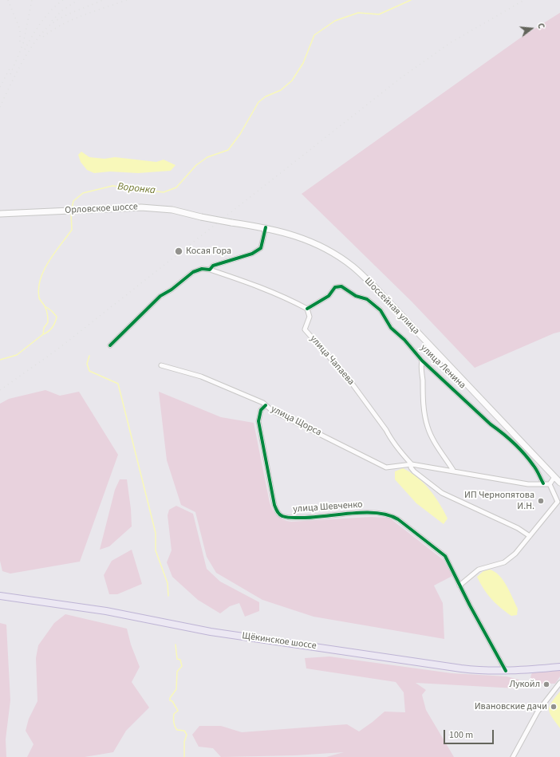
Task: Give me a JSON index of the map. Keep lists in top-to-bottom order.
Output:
{
  "streets": {
    "main road": ["Орловское шоссе", "Шоссейная улица", "Щёкинское шоссе"],
    "street": [
      "улица Чапаева",
      "улица Ленина",
      "улица Щорса",
      "улица Шевченко"
    ]
  },
  "crossings": [
    ["Орловское шоссе", "Шоссейная улица"],
    ["улица Чапаева", "улица Ленина"],
    ["улица Чапаева", "улица Щорса"],
    ["улица Щорса", "улица Шевченко"],
    ["улица Шевченко", "Щёкинское шоссе"]
  ],
  "water": ["Воронка"],
  "places": [
    "Косая Гора",
    "ИП Чернопятова И.Н.",
    "Лукойл",
    "Ивановские дачи"
  ],
  "scale_bar": "100 m",
  "north": "right"
}
